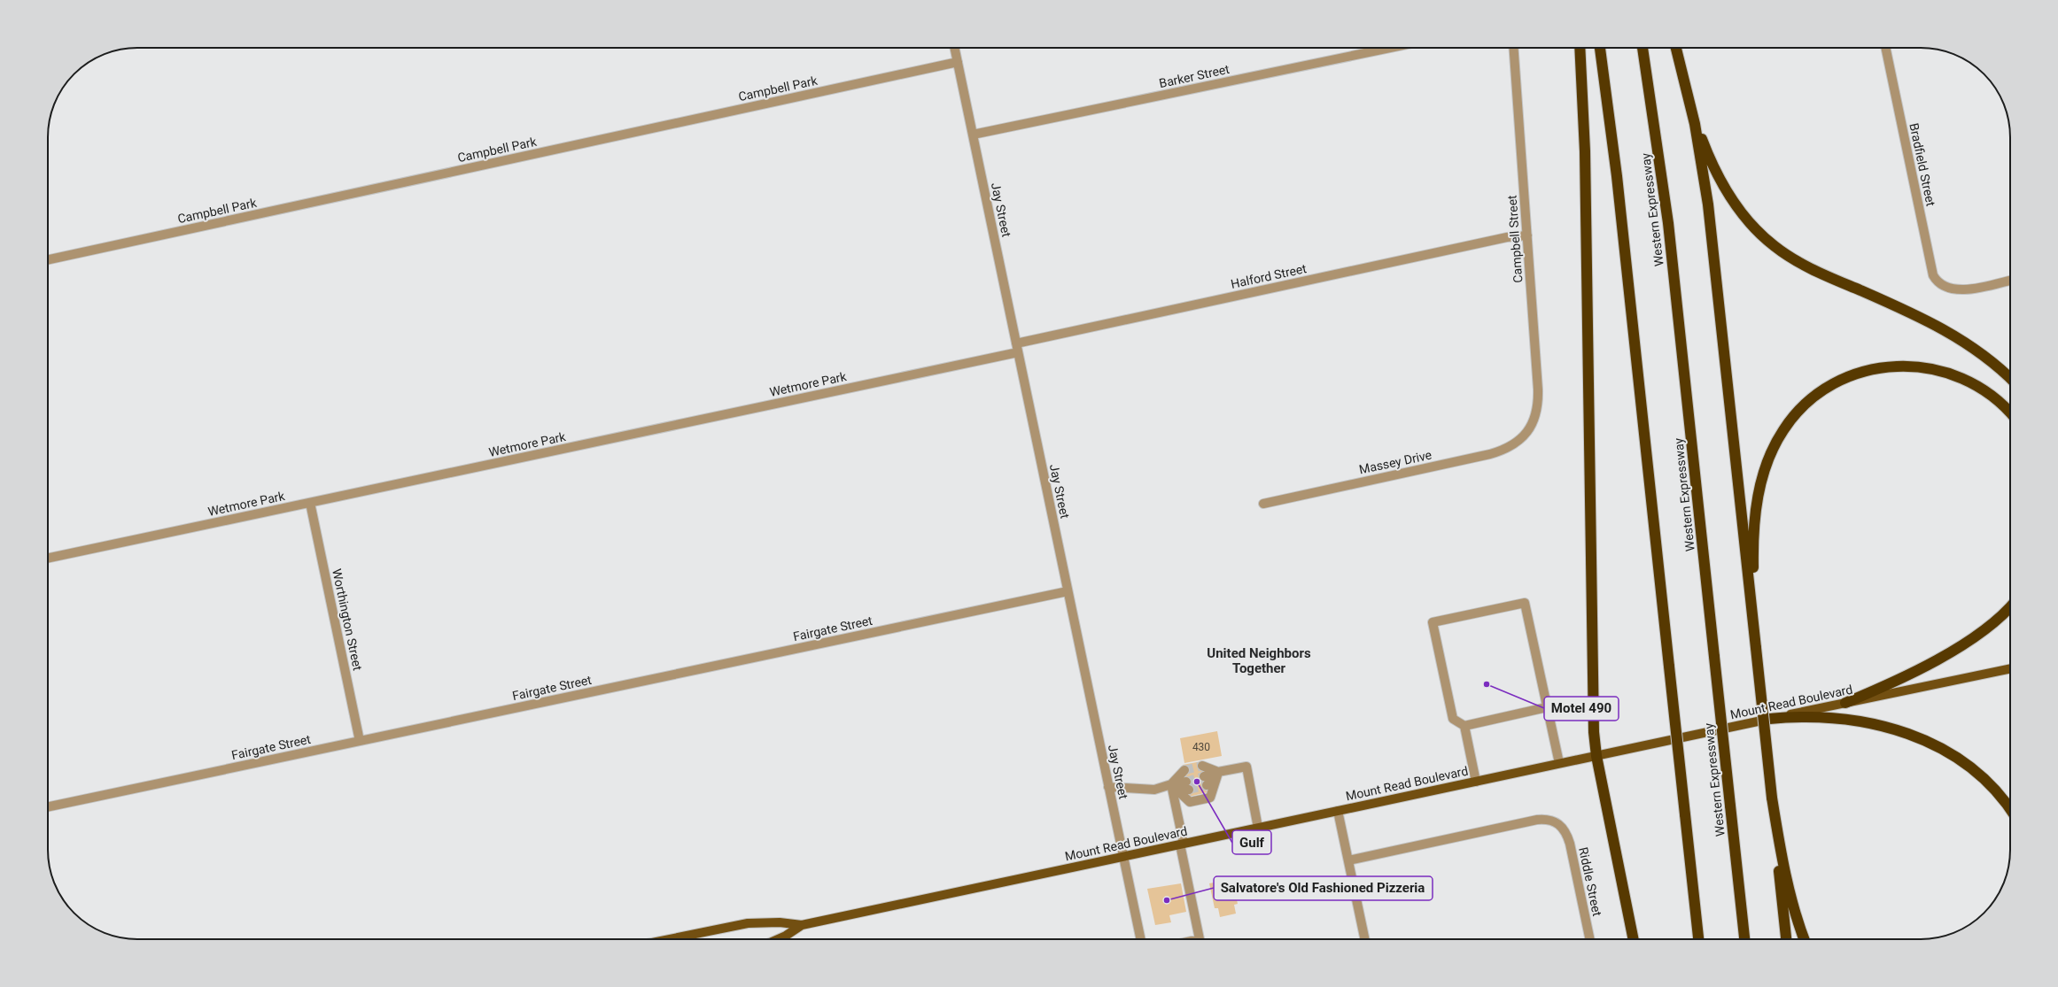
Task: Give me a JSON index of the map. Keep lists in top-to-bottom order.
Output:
{
  "streets": {
    "highway": ["Western Expressway"],
    "main road": ["Mount Read Boulevard"],
    "street": [
      "Barker Street",
      "Campbell Park",
      "Bradfield Street",
      "Jay Street",
      "Campbell Street",
      "Halford Street",
      "Wetmore Park",
      "Massey Drive",
      "Worthington Street",
      "Fairgate Street",
      "Riddle Street"
    ]
  },
  "crossings": [
    ["Barker Street", "Jay Street"],
    ["Campbell Park", "Jay Street"],
    ["Jay Street", "Halford Street"],
    ["Jay Street", "Wetmore Park"],
    ["Jay Street", "Fairgate Street"],
    ["Jay Street", "Mount Read Boulevard"],
    ["Campbell Street", "Halford Street"],
    ["Campbell Street", "Massey Drive"],
    ["Halford Street", "Wetmore Park"],
    ["Wetmore Park", "Worthington Street"],
    ["Worthington Street", "Fairgate Street"]
  ],
  "districts": ["United Neighbors Together"],
  "places": ["Motel 490", "Gulf", "Salvatore's Old Fashioned Pizzeria"],
  "house_numbers": ["430"]
}
